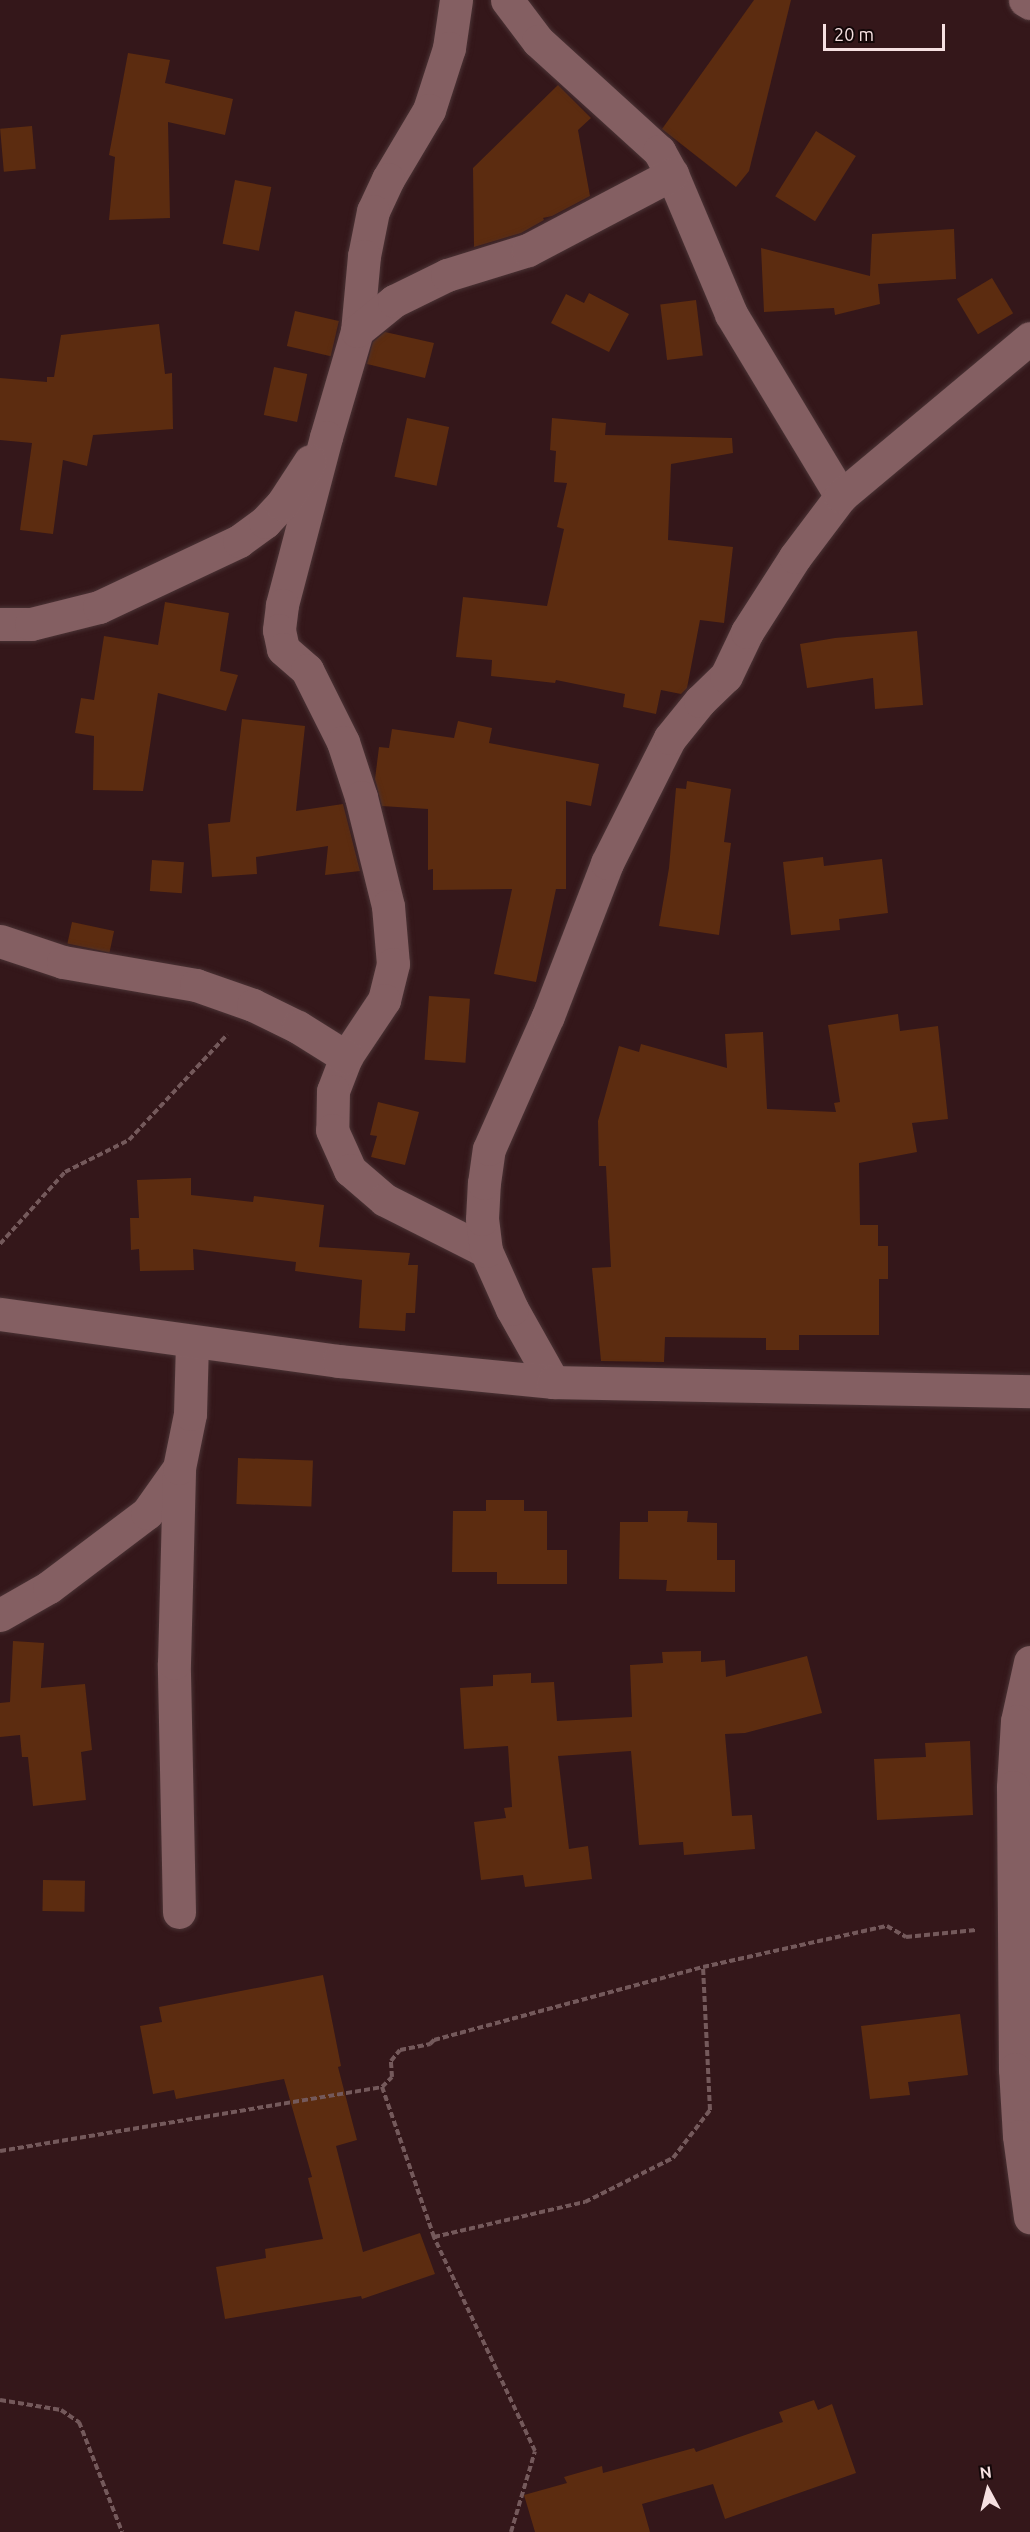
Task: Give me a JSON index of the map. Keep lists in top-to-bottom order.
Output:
{
  "scale_bar": "20 m",
  "north": "top"
}
